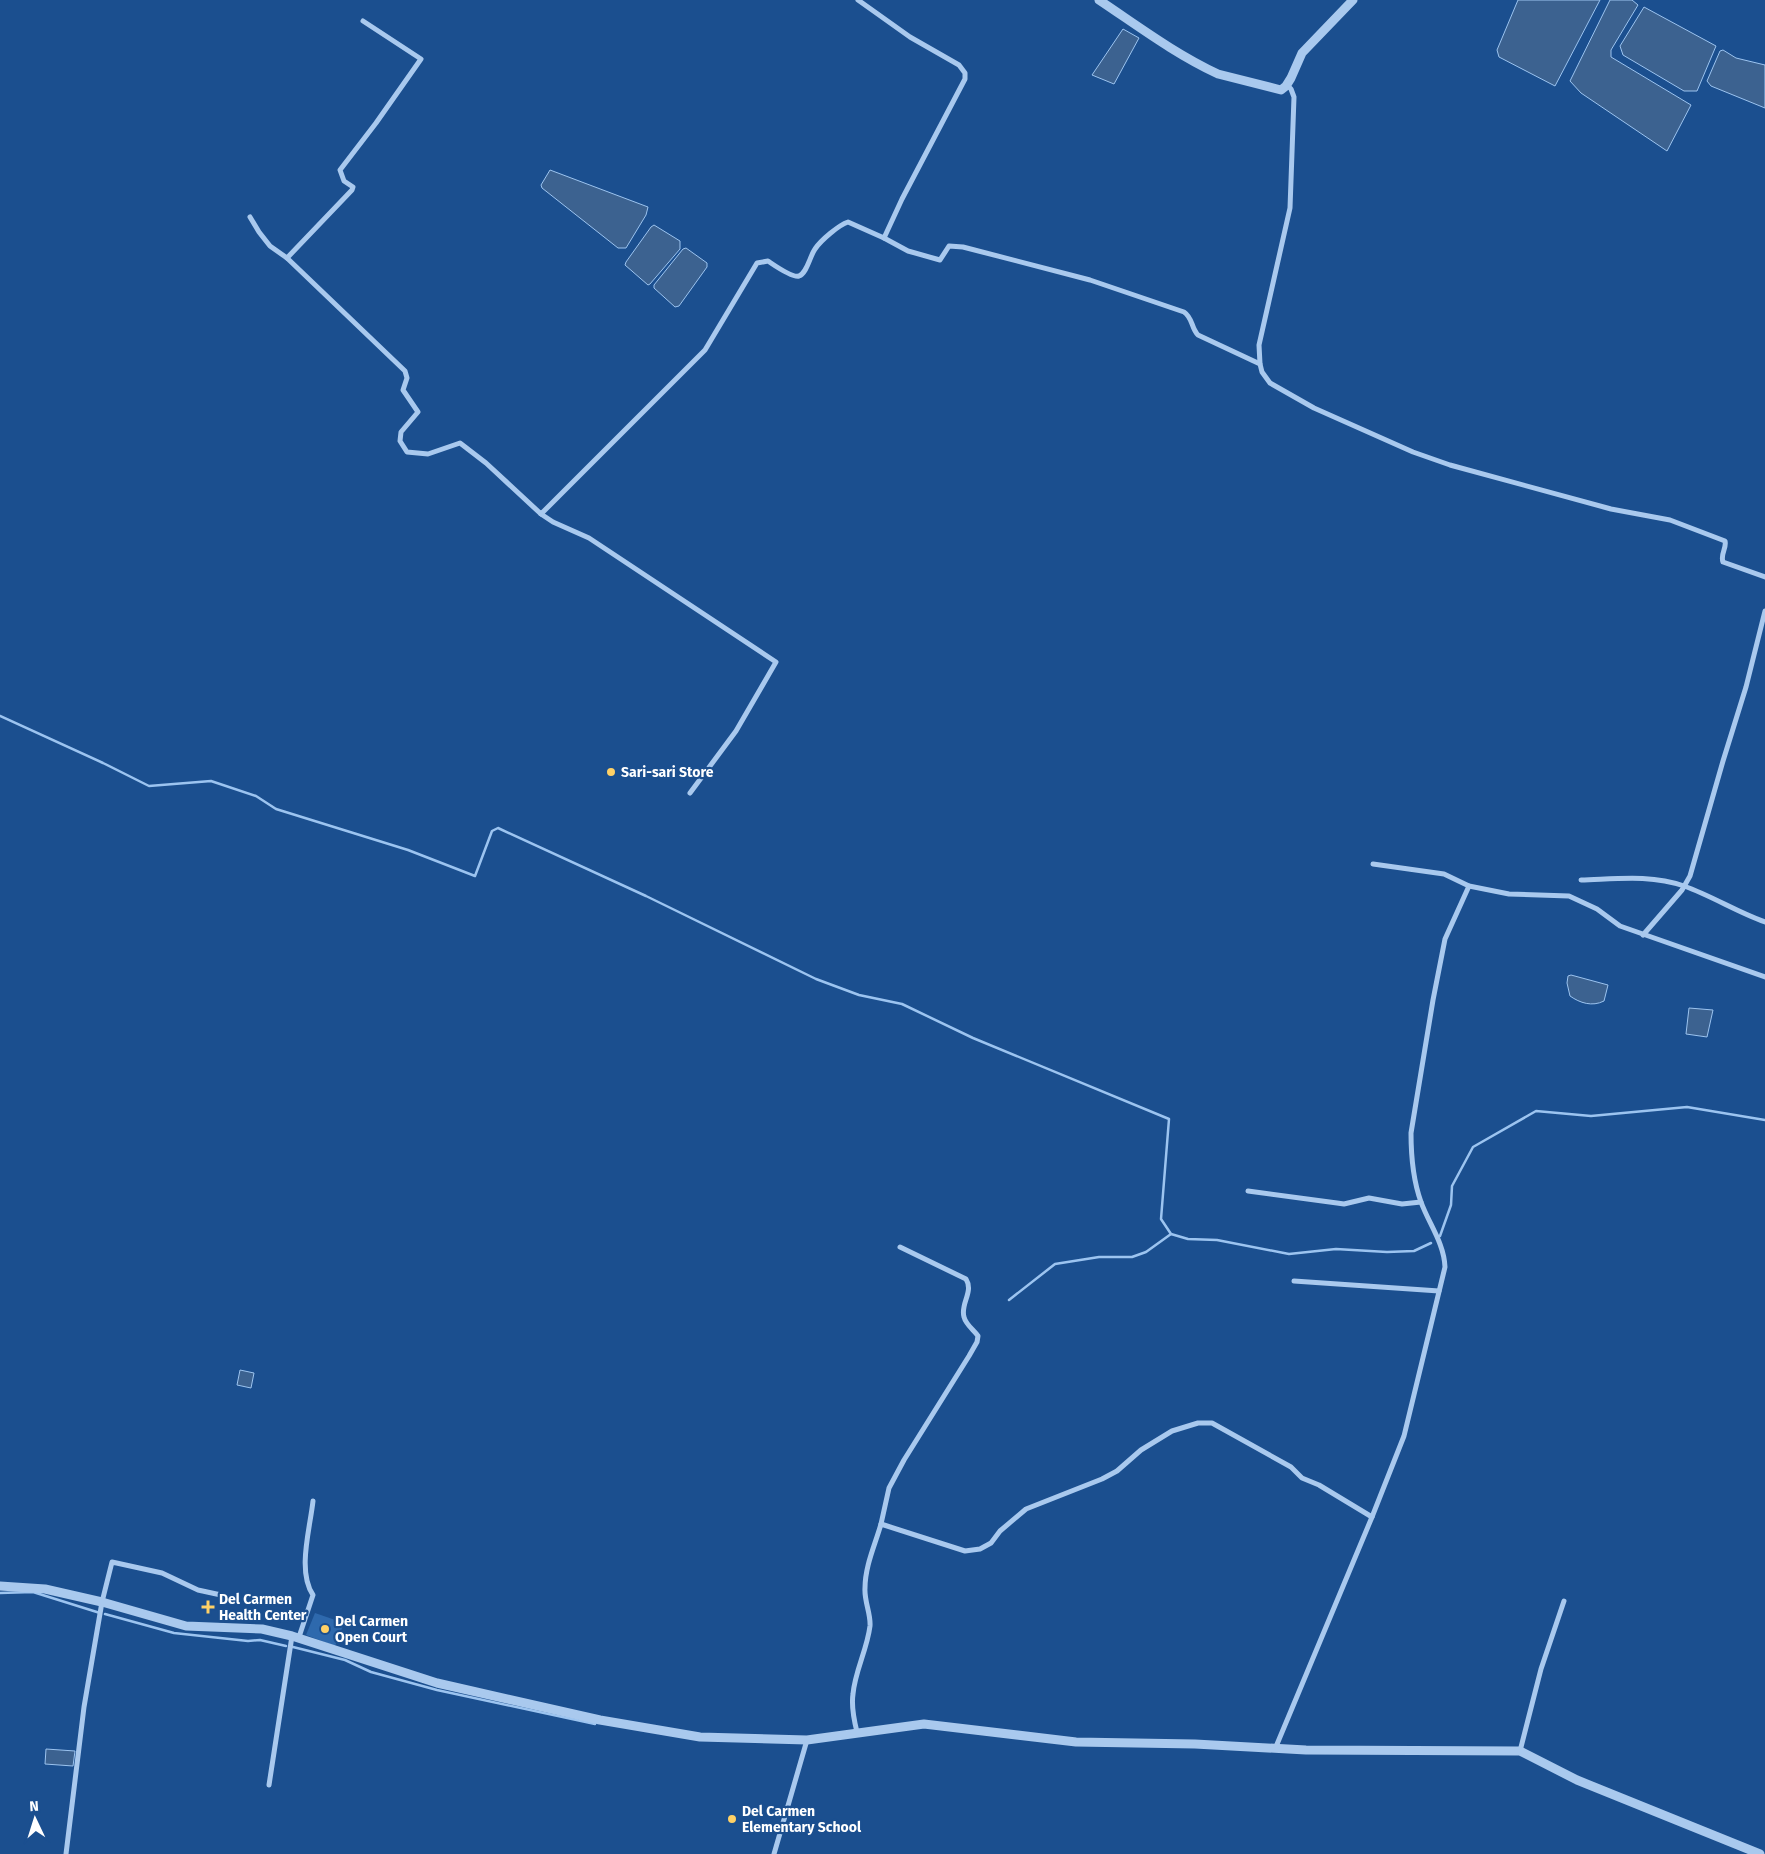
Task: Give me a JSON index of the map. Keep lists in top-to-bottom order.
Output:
{
  "places": {
    "other": ["Sari-sari Store", "Del Carmen Open Court", "Del Carmen Elementary School"],
    "health": ["Del Carmen Health Center"]
  },
  "north": "top"
}
